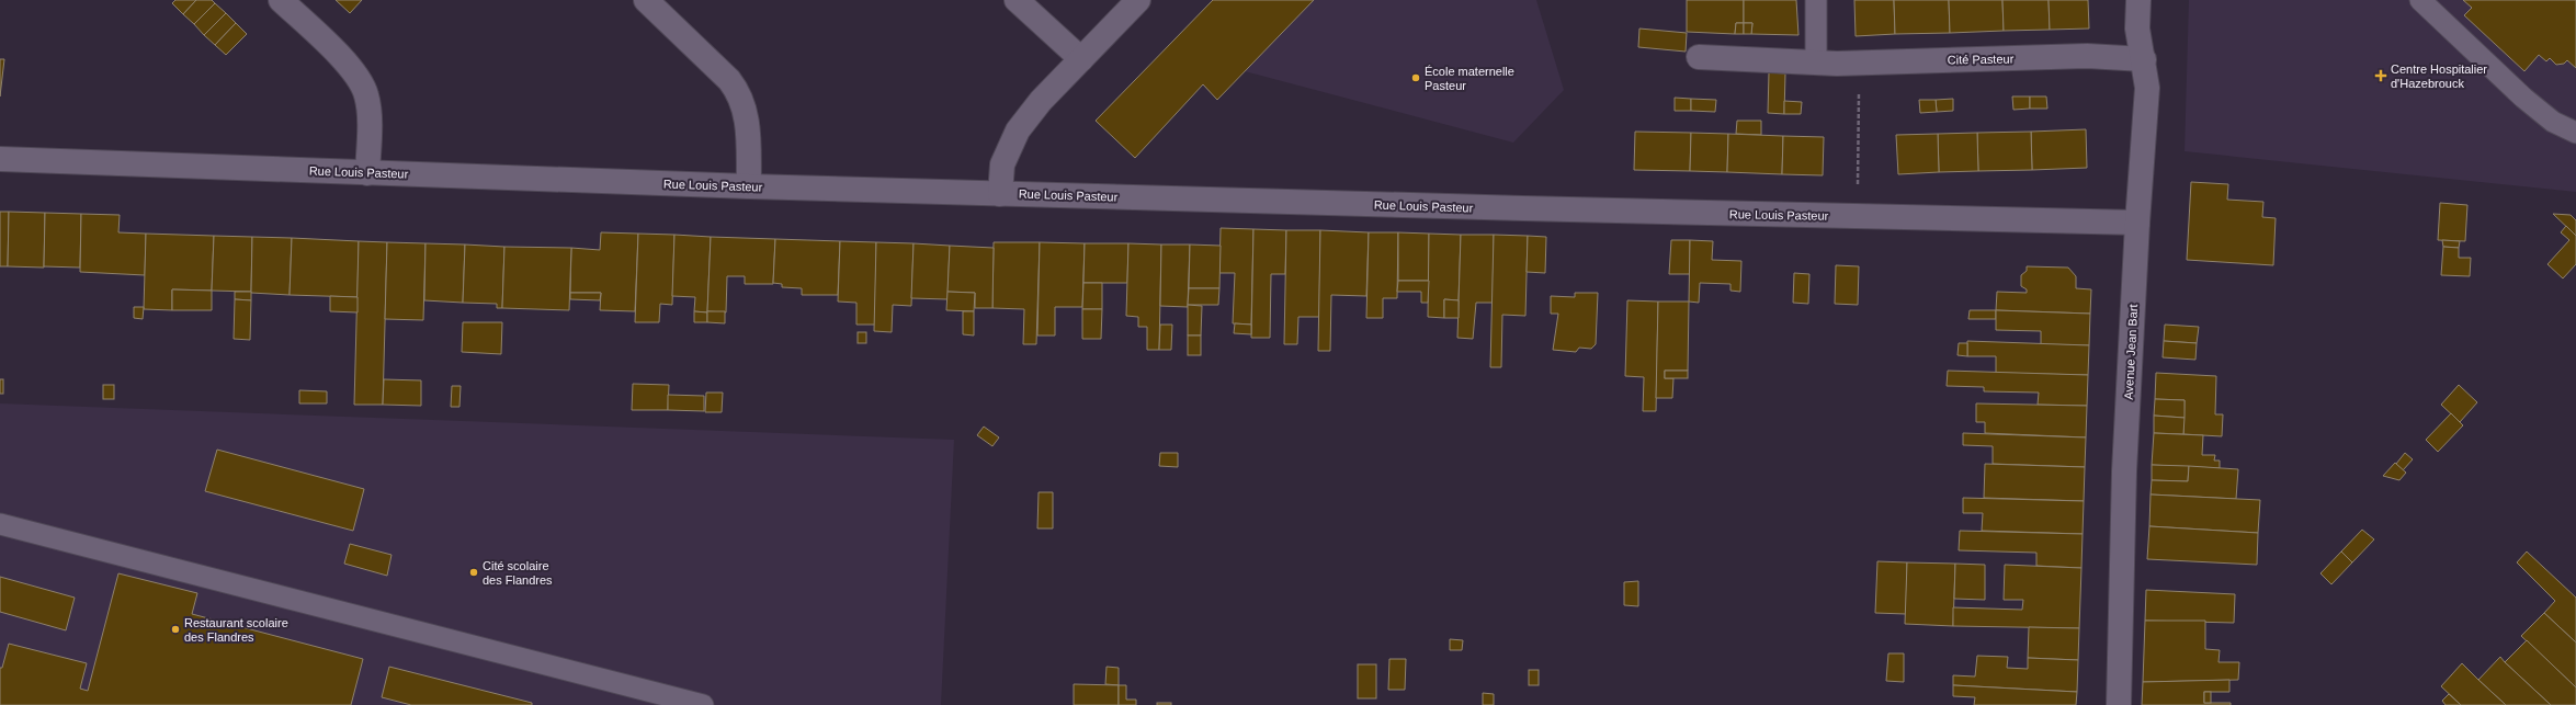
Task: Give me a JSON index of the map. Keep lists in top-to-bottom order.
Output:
{
  "streets": {
    "street": ["Cité Pasteur", "Rue Louis Pasteur", "Avenue Jean Bart"]
  },
  "crossings": [
    ["Cité Pasteur", "Avenue Jean Bart"],
    ["Rue Louis Pasteur", "Avenue Jean Bart"]
  ],
  "places": {
    "health": ["Centre Hospitalier d'Hazebrouck"],
    "other": ["École maternelle Pasteur", "Cité scolaire des Flandres", "Restaurant scolaire des Flandres"]
  }
}
